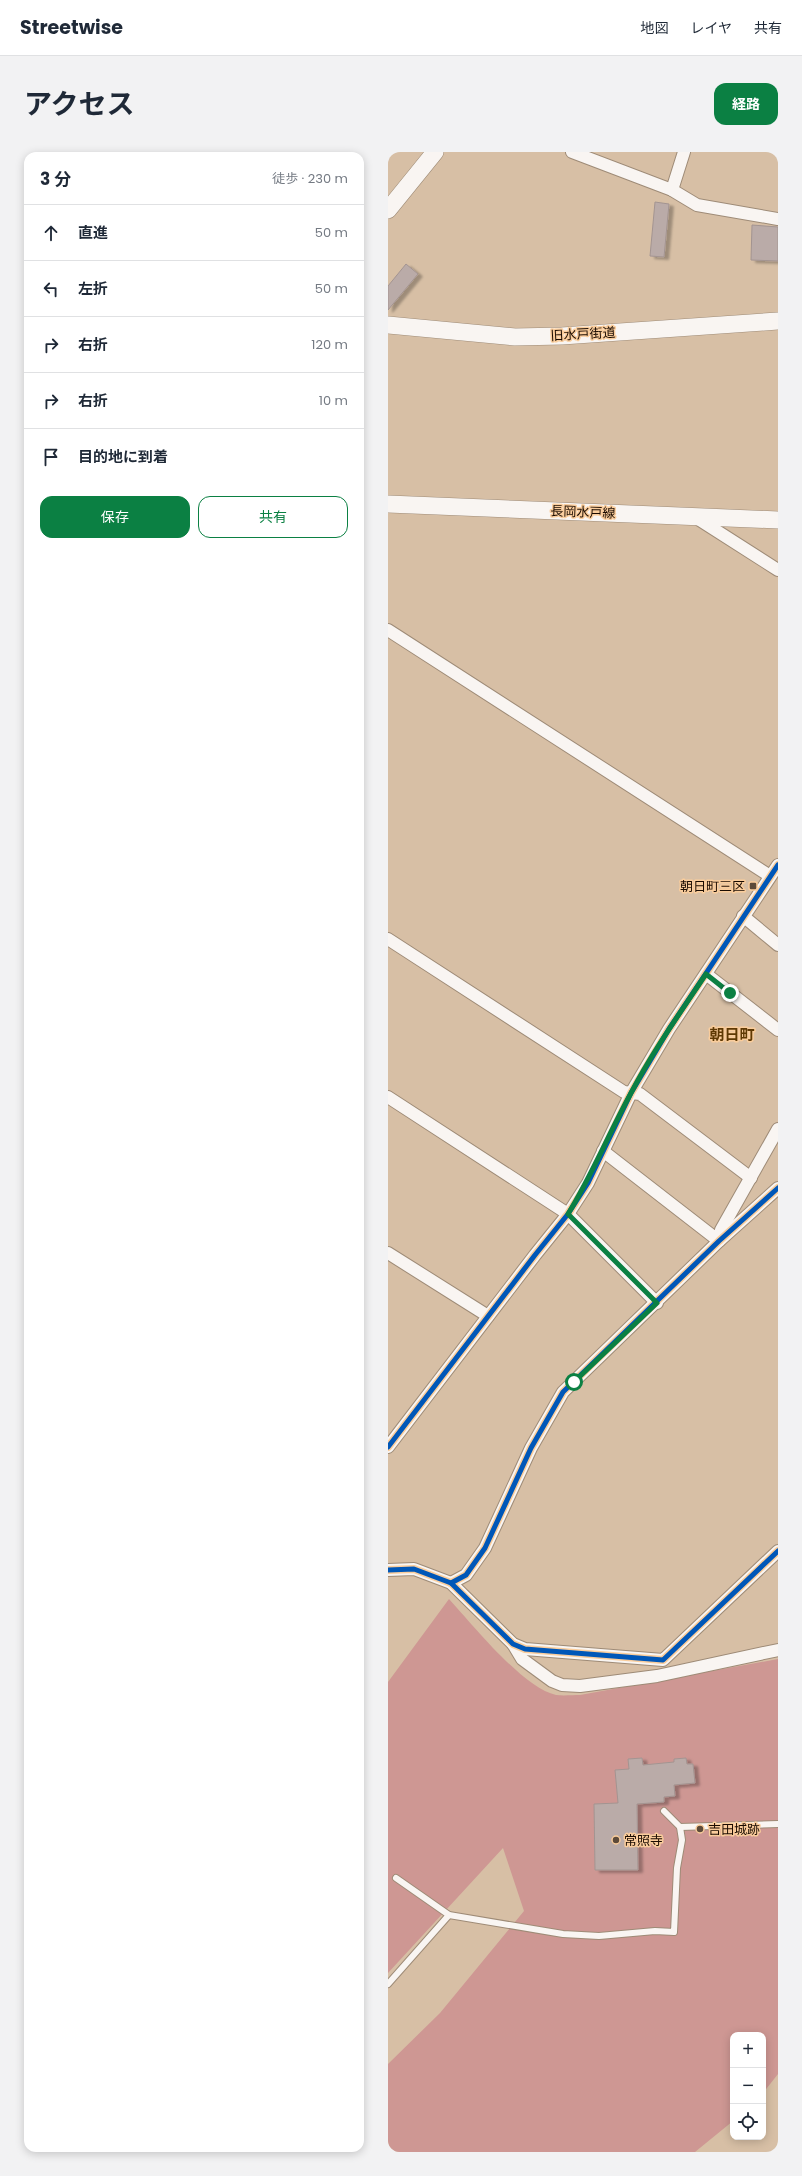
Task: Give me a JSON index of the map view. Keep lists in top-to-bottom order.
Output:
{
  "streets": {
    "street": ["旧水戸街道", "長岡水戸線"]
  },
  "districts": ["朝日町"],
  "places": {
    "transit": ["朝日町三区"],
    "other": ["吉田城跡", "常照寺"]
  },
  "page": {
    "header": "Streetwise",
    "nav": ["地図", "レイヤ", "共有"],
    "title": "アクセス",
    "buttons": [
      "経路",
      ["保存", "共有"]
    ],
    "heading": ["3 分", "徒歩 · 230 m"],
    "list": [
      ["直進", "50 m"],
      ["左折", "50 m"],
      ["右折", "120 m"],
      ["右折", "10 m"],
      "目的地に到着"
    ],
    "map_buttons": ["+", "−"]
  }
}
